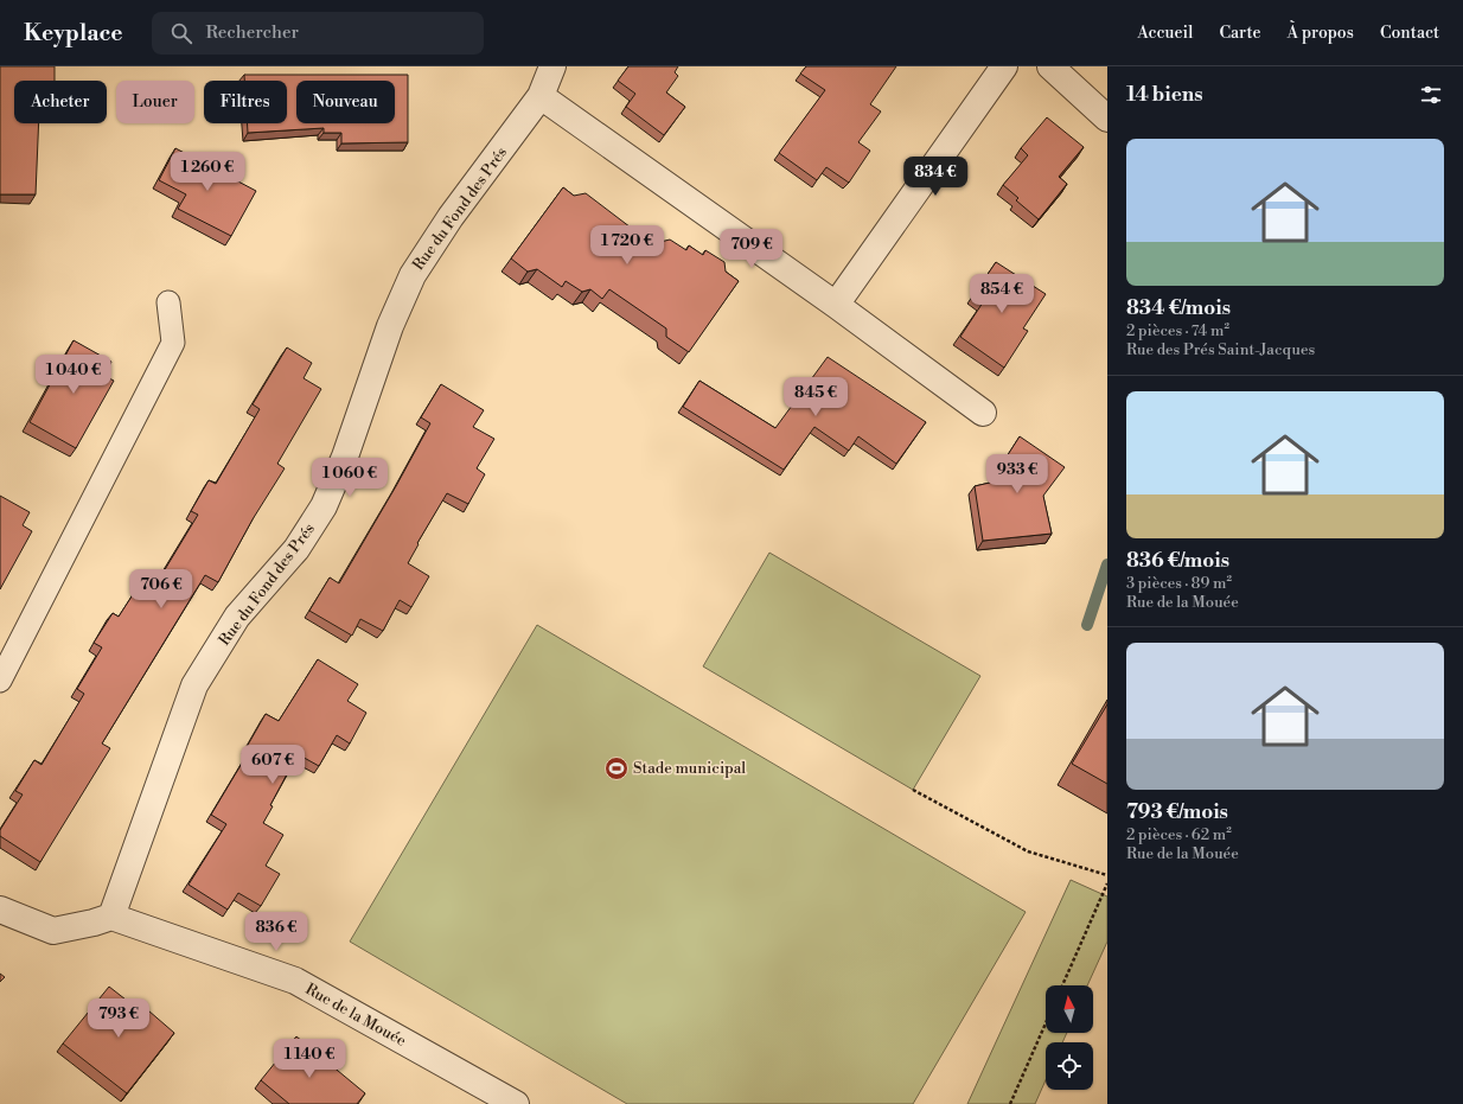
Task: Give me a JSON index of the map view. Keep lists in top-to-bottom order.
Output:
{
  "streets": {
    "street": ["Rue du Fond des Prés", "Rue de la Mouée"]
  },
  "crossings": [
    ["Rue du Fond des Prés", "Rue de la Mouée"]
  ],
  "places": {
    "sports": ["Stade municipal"]
  },
  "north": "top",
  "page": {
    "header": "Keyplace",
    "search": "Rechercher",
    "nav": [
      "Accueil",
      "Carte",
      "À propos",
      "Contact"
    ],
    "heading": "14 biens",
    "chip": [
      "Acheter",
      "Louer",
      "Filtres",
      "Nouveau"
    ],
    "list": [
      {
        "name": "834 €/mois",
        "note": "2 pièces · 74 m² · Rue des Prés Saint-Jacques"
      },
      {
        "name": "836 €/mois",
        "note": "3 pièces · 89 m² · Rue de la Mouée"
      },
      {
        "name": "793 €/mois",
        "note": "2 pièces · 62 m² · Rue de la Mouée"
      }
    ],
    "price": [
      "1 260 €",
      "834 €",
      "1 720 €",
      "709 €",
      "854 €",
      "1 040 €",
      "845 €",
      "933 €",
      "1 060 €",
      "706 €",
      "607 €",
      "836 €",
      "793 €",
      "1 140 €"
    ]
  }
}
